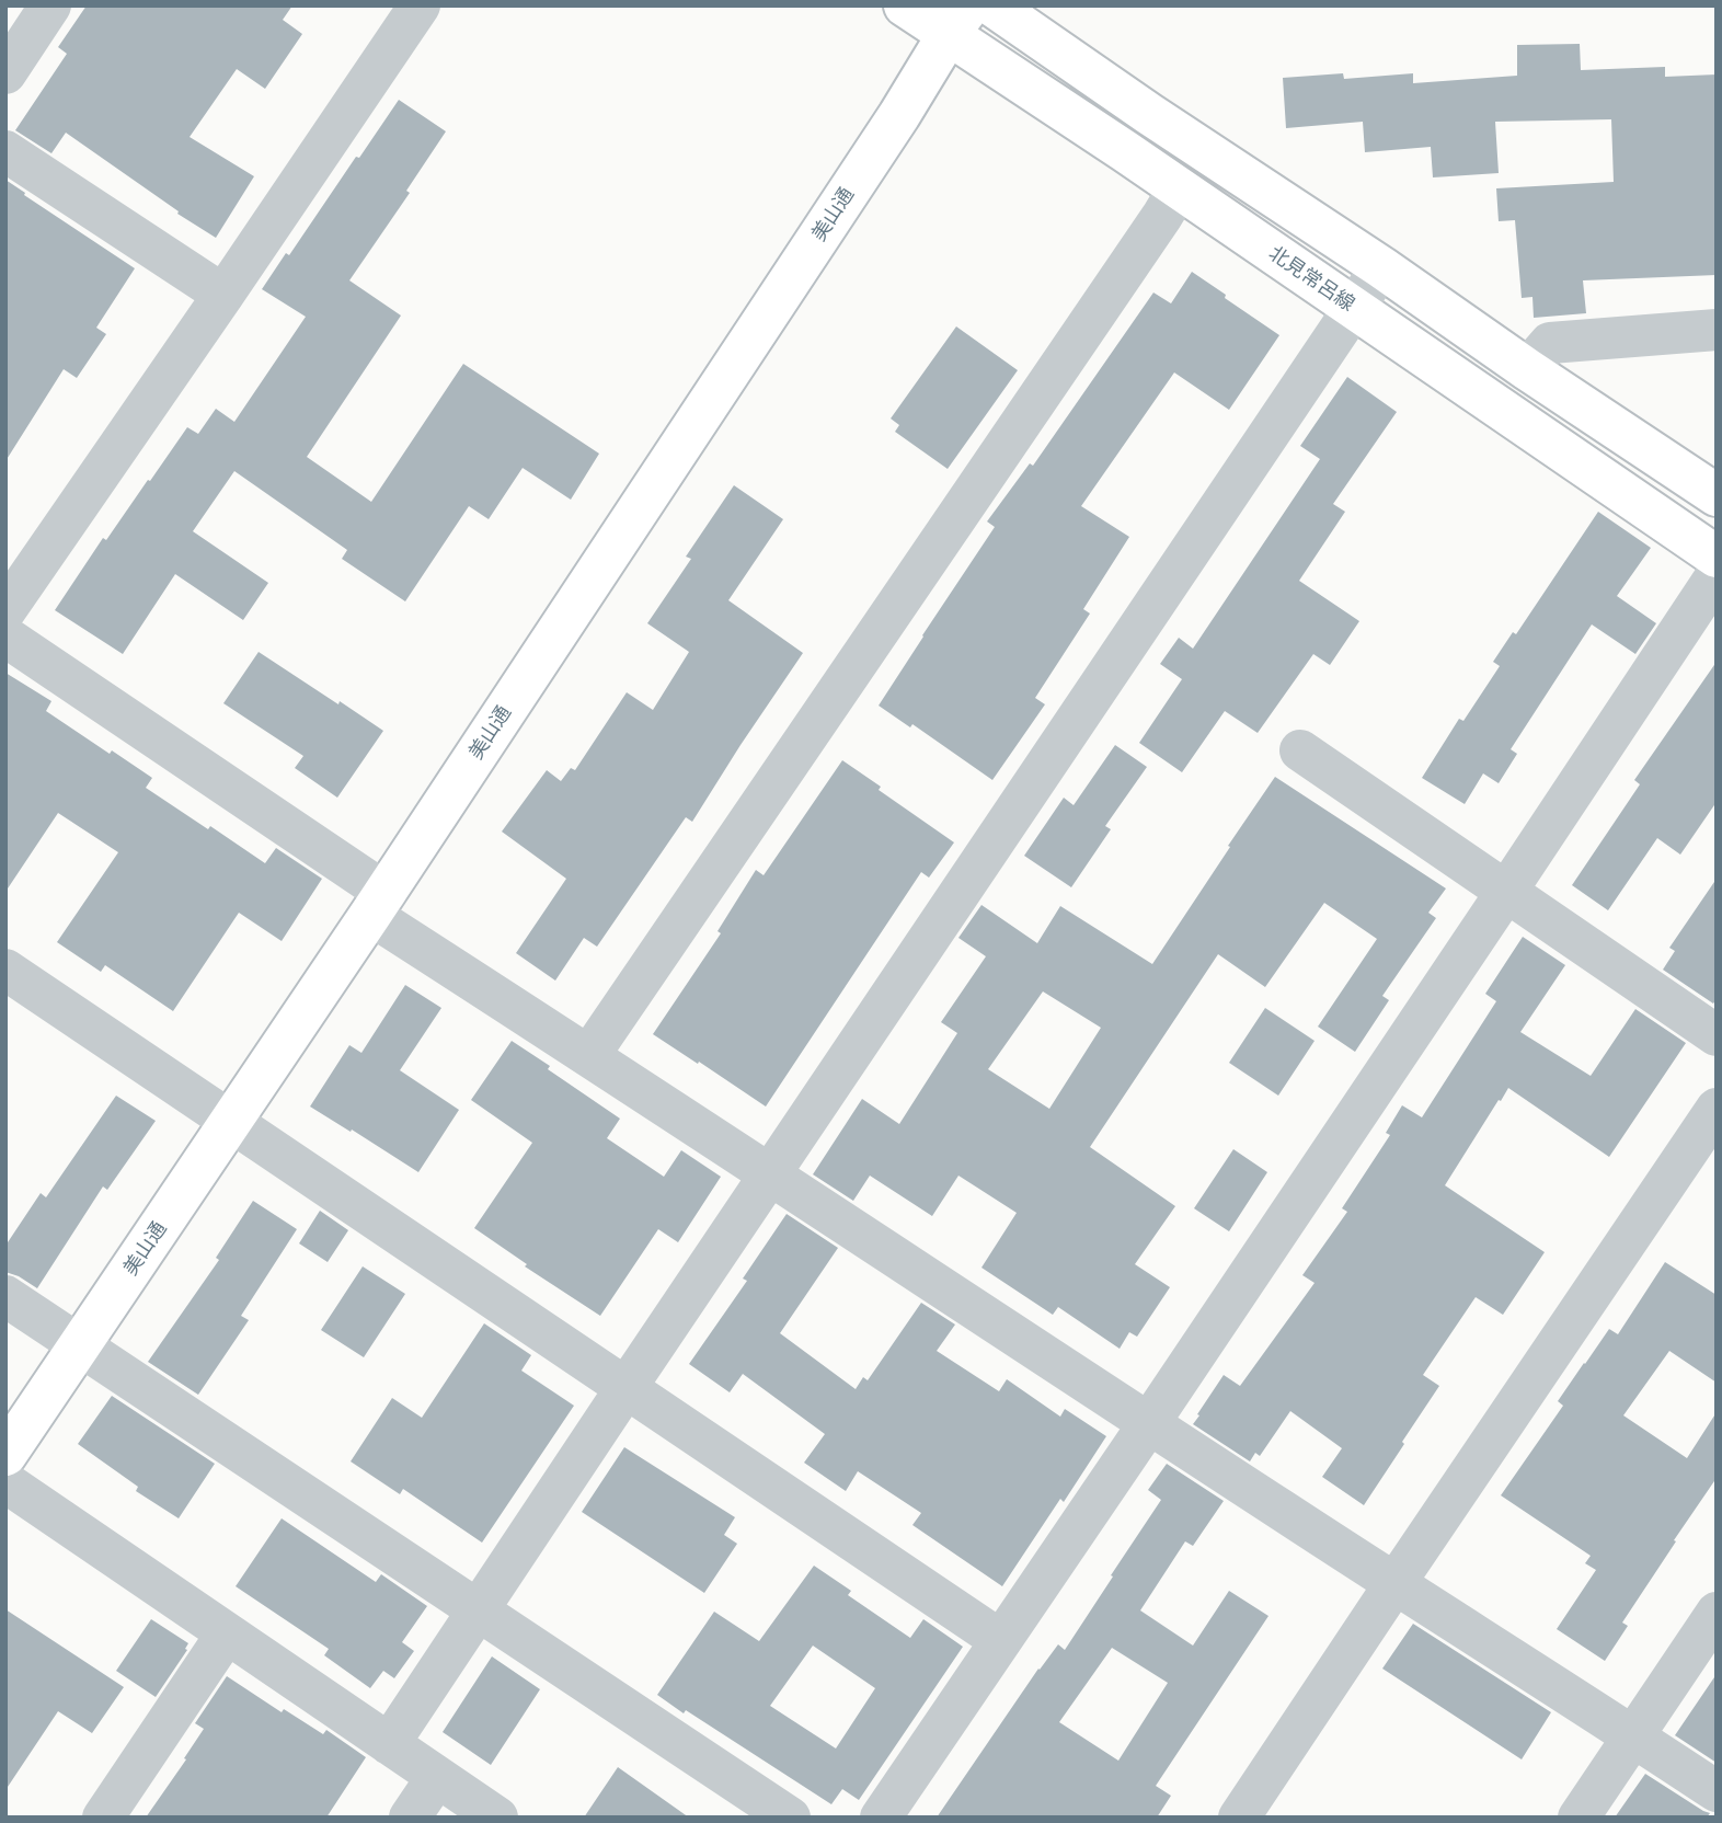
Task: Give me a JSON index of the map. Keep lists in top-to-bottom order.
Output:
{
  "streets": {
    "main road": ["美山通", "北見常呂線"]
  },
  "crossings": [
    ["美山通", "北見常呂線"]
  ]
}
